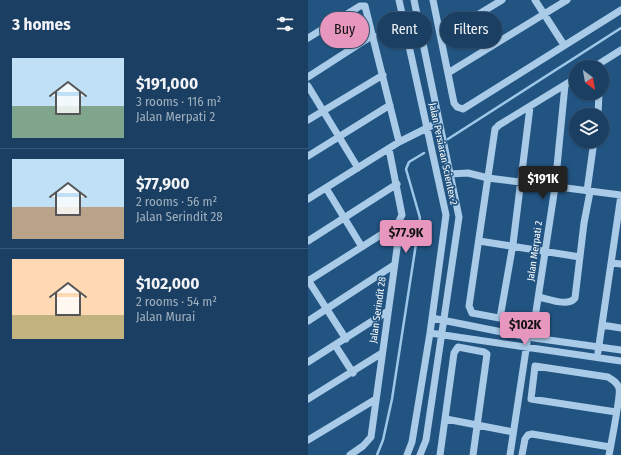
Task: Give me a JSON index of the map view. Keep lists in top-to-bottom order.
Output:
{
  "streets": {
    "street": ["Jalan Persiaran Scientex 2", "Jalan Merpati 2", "Jalan Serindit 28"]
  },
  "north": "bottom right",
  "page": {
    "heading": "3 homes",
    "chip": ["Buy", "Rent", "Filters"],
    "list": [
      {
        "name": "$191,000",
        "note": "3 rooms · 116 m² · Jalan Merpati 2"
      },
      {
        "name": "$77,900",
        "note": "2 rooms · 56 m² · Jalan Serindit 28"
      },
      {
        "name": "$102,000",
        "note": "2 rooms · 54 m² · Jalan Murai"
      }
    ],
    "price": ["$191K", "$77.9K", "$102K"]
  }
}
